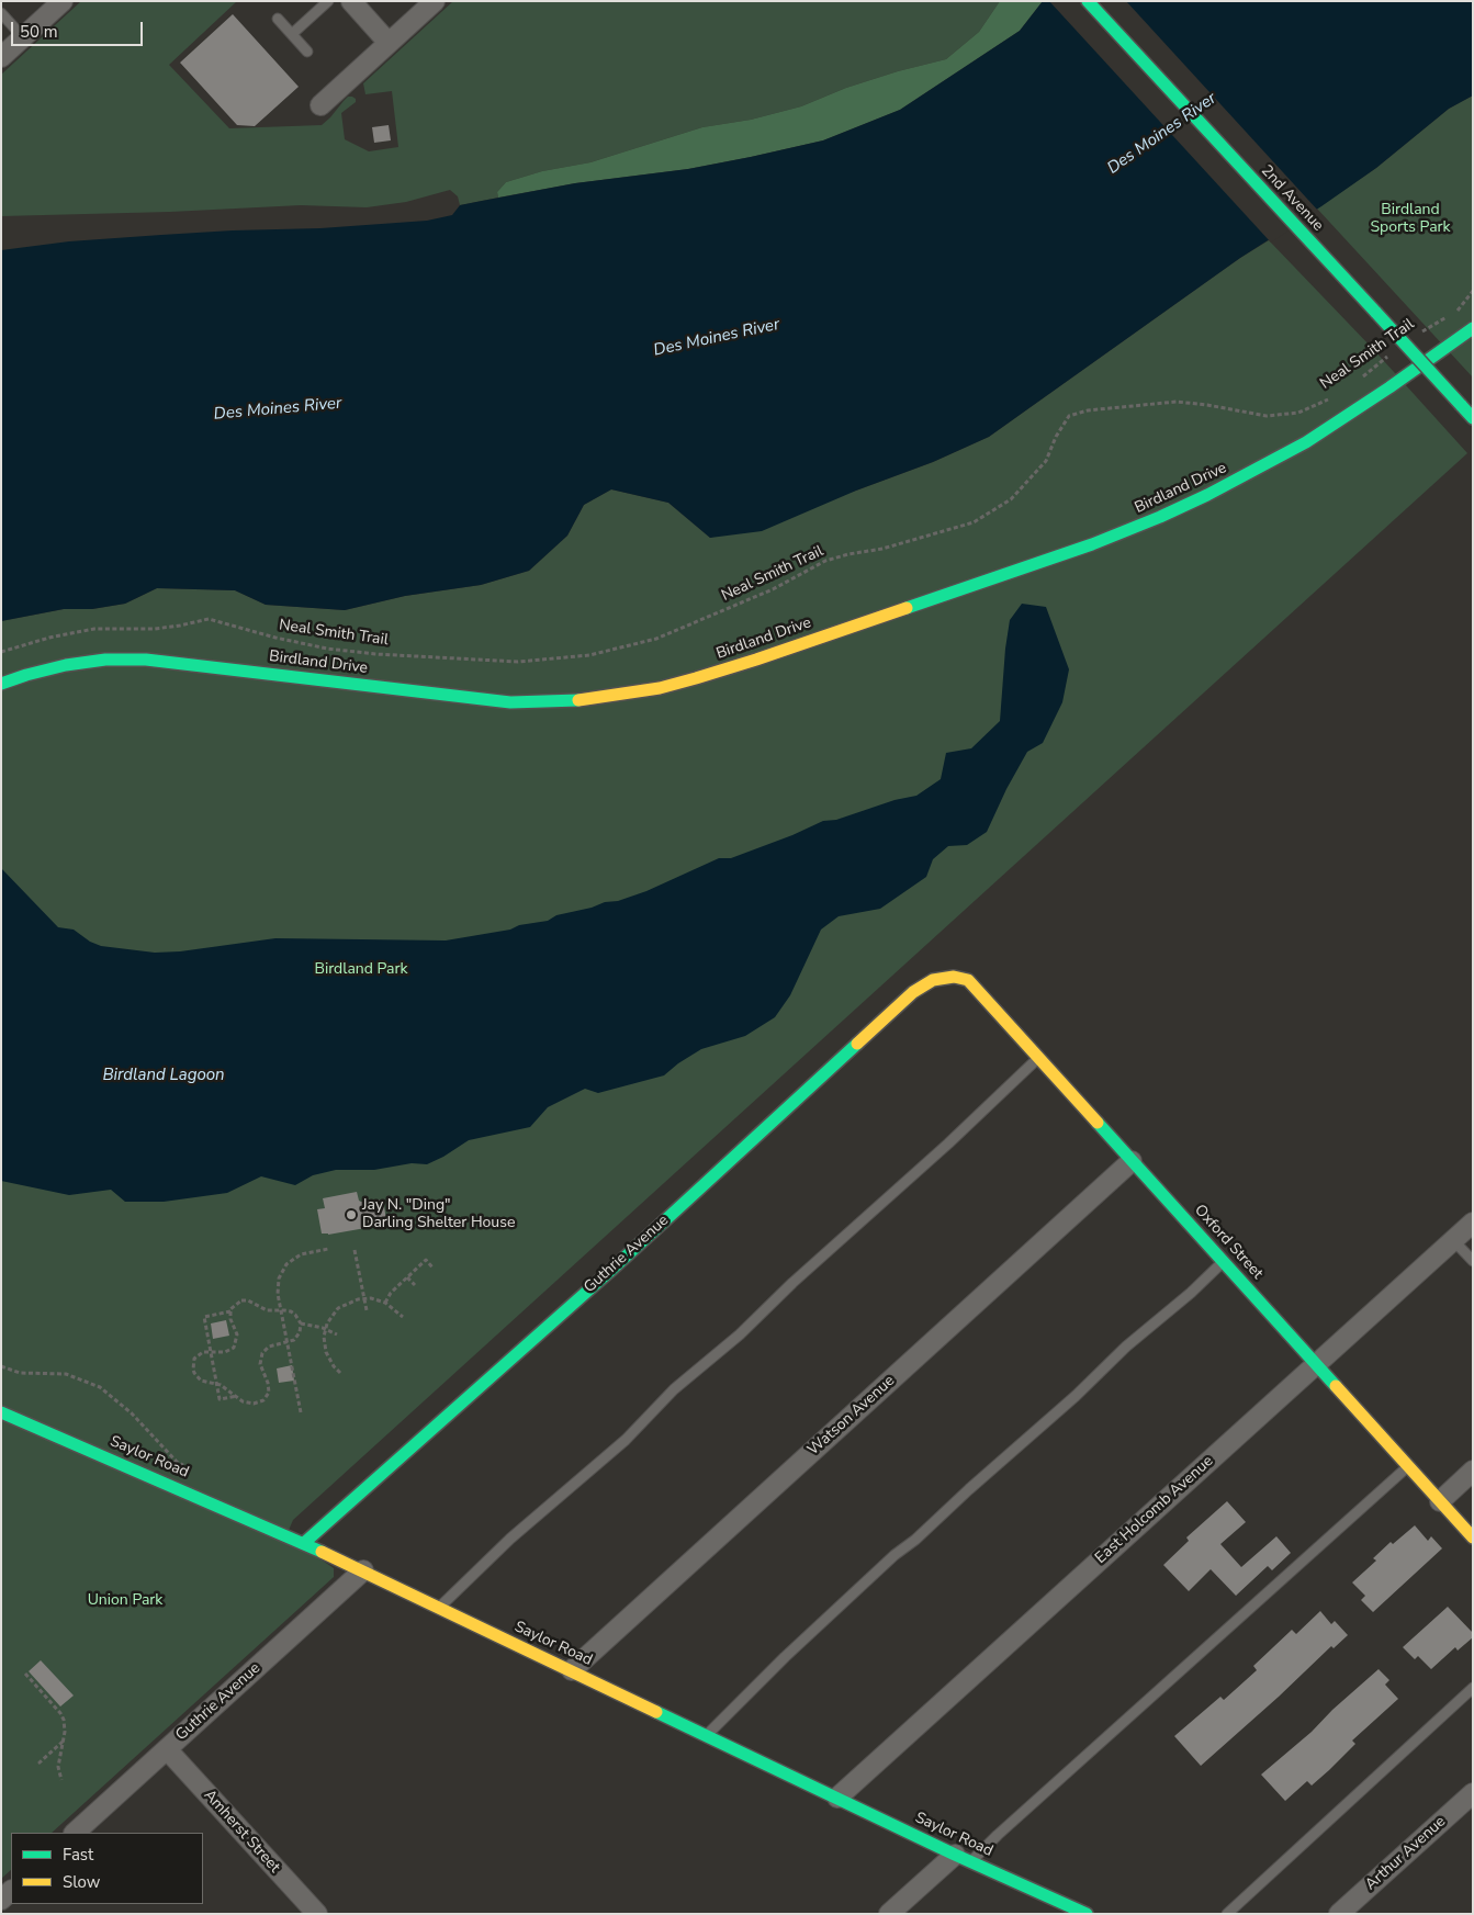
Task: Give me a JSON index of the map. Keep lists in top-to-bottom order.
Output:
{
  "streets": {
    "street": [
      "2nd Avenue",
      "Birdland Drive",
      "Oxford Street",
      "Guthrie Avenue",
      "Watson Avenue",
      "Saylor Road",
      "East Holcomb Avenue",
      "Amherst Street",
      "Arthur Avenue"
    ],
    "path": ["Neal Smith Trail"]
  },
  "crossings": [
    ["Oxford Street", "Guthrie Avenue"],
    ["Oxford Street", "Watson Avenue"],
    ["Oxford Street", "East Holcomb Avenue"],
    ["Guthrie Avenue", "Saylor Road"],
    ["Guthrie Avenue", "Amherst Street"],
    ["Watson Avenue", "Saylor Road"],
    ["Saylor Road", "East Holcomb Avenue"]
  ],
  "water": ["Des Moines River", "Birdland Lagoon"],
  "parks": ["Birdland Sports Park", "Birdland Park", "Union Park"],
  "places": ["Jay N. \"Ding\" Darling Shelter House"],
  "legend": ["Fast", "Slow"],
  "scale_bar": "50 m"
}
